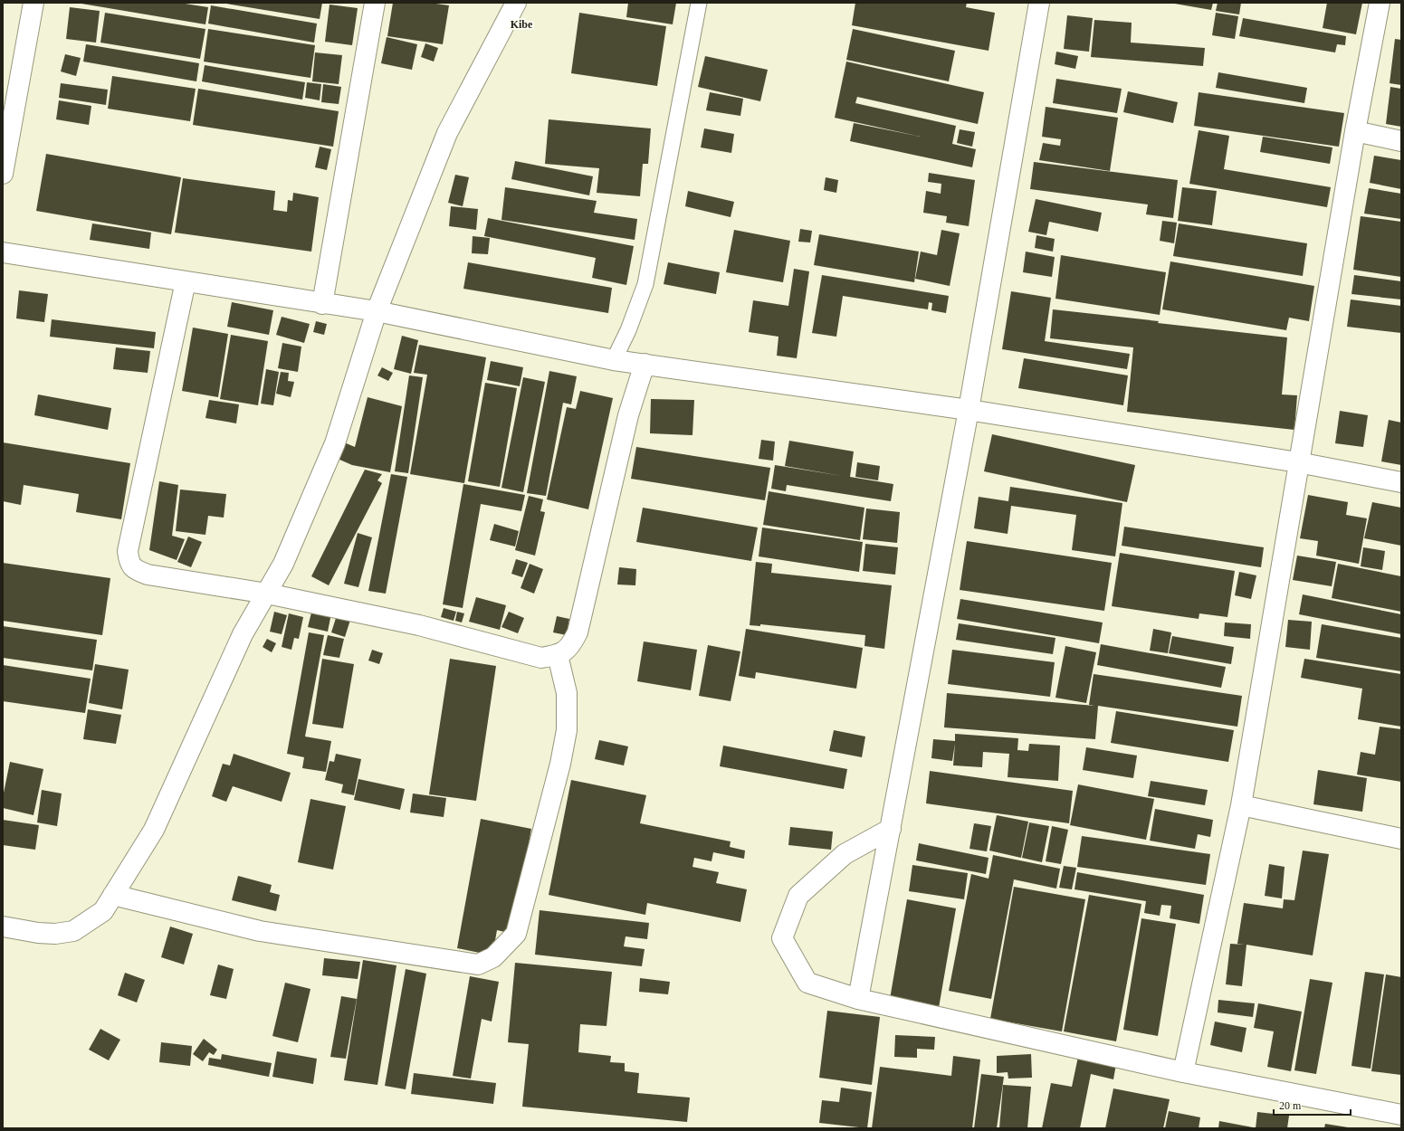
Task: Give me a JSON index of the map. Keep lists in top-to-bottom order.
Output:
{
  "districts": ["Kibe"],
  "scale_bar": "20 m"
}
